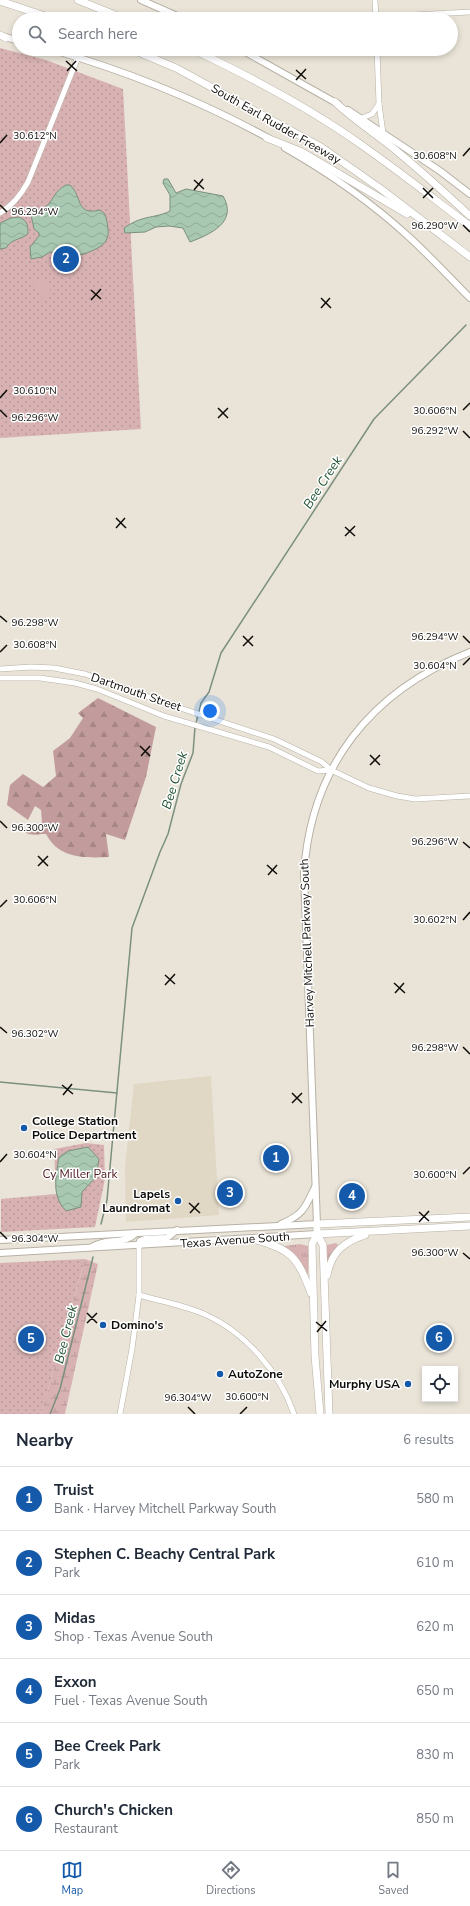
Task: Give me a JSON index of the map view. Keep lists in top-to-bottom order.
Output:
{
  "streets": {
    "highway": ["South Earl Rudder Freeway", "Harvey Mitchell Parkway South", "Texas Avenue South"],
    "street": ["Dartmouth Street"]
  },
  "crossings": [
    ["Dartmouth Street", "Harvey Mitchell Parkway South"],
    ["Harvey Mitchell Parkway South", "Texas Avenue South"]
  ],
  "water": ["Bee Creek"],
  "parks": ["Cy Miller Park"],
  "places": [
    "College Station Police Department",
    "Lapels Laundromat",
    "Domino's",
    "AutoZone",
    "Murphy USA"
  ],
  "page": {
    "search": "Search here",
    "pins": [
      "2",
      "1",
      "3",
      "4",
      "6",
      "5"
    ],
    "heading": ["Nearby", "6 results"],
    "list": [
      {
        "mark": "1",
        "name": "Truist",
        "note": "Bank · Harvey Mitchell Parkway South",
        "value": "580 m"
      },
      {
        "mark": "2",
        "name": "Stephen C. Beachy Central Park",
        "note": "Park",
        "value": "610 m"
      },
      {
        "mark": "3",
        "name": "Midas",
        "note": "Shop · Texas Avenue South",
        "value": "620 m"
      },
      {
        "mark": "4",
        "name": "Exxon",
        "note": "Fuel · Texas Avenue South",
        "value": "650 m"
      },
      {
        "mark": "5",
        "name": "Bee Creek Park",
        "note": "Park",
        "value": "830 m"
      },
      {
        "mark": "6",
        "name": "Church's Chicken",
        "note": "Restaurant",
        "value": "850 m"
      }
    ],
    "nav": ["Map", "Directions", "Saved"]
  },
  "coordinates": [
    "30.612°N",
    "30.608°N",
    "96.294°W",
    "96.290°W",
    "30.610°N",
    "30.606°N",
    "96.296°W",
    "96.292°W",
    "96.298°W",
    "30.604°N",
    "96.300°W",
    "30.602°N",
    "96.302°W",
    "30.600°N",
    "96.304°W"
  ]
}
